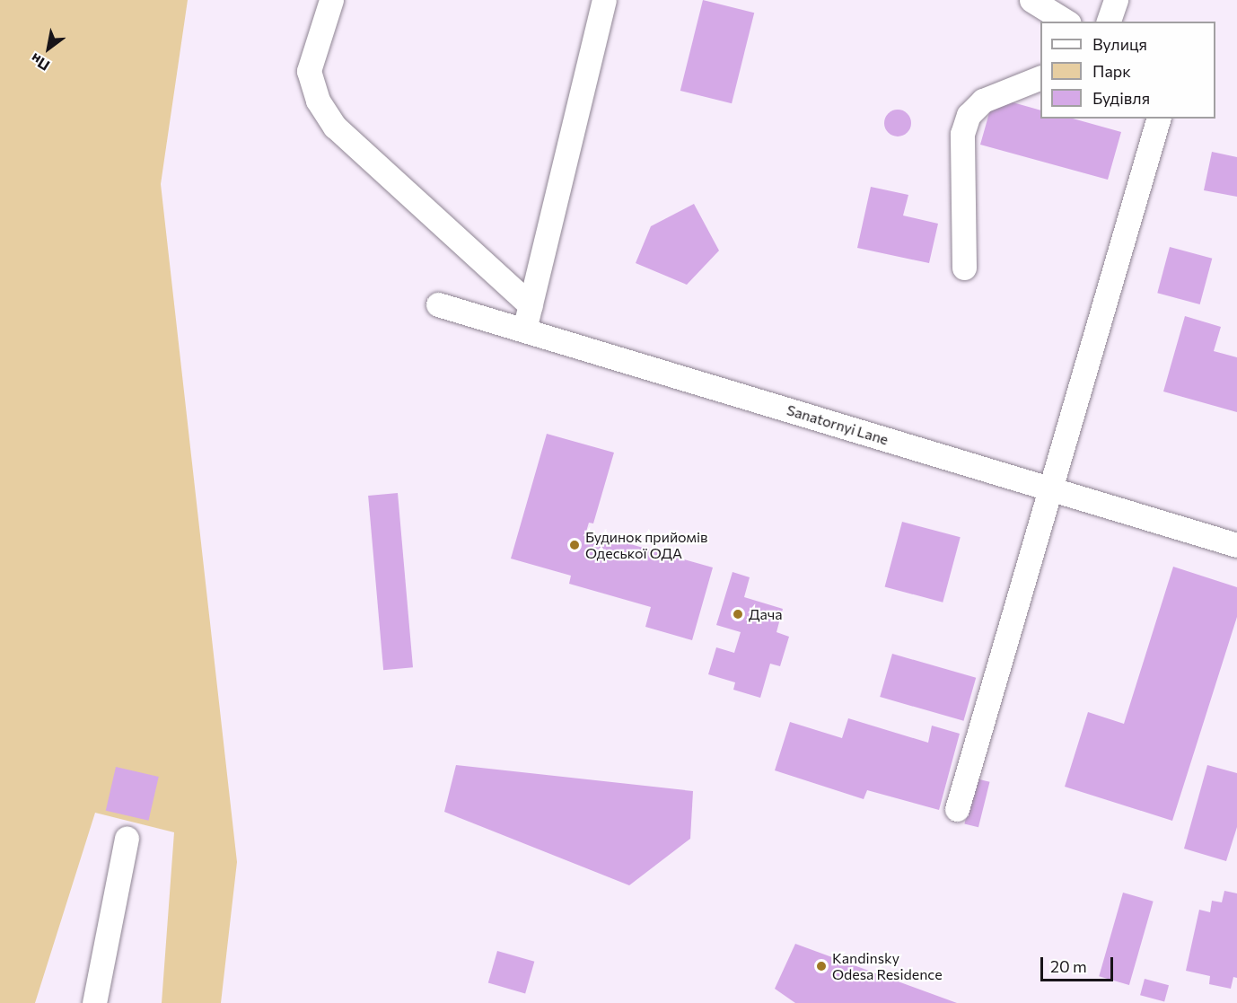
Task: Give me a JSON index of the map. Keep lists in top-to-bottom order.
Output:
{
  "streets": {
    "street": ["Sanatornyi Lane"]
  },
  "places": ["Будинок прийомів Одеської ОДА", "Дача", "Kandinsky Odesa Residence"],
  "legend": ["Вулиця", "Парк", "Будівля"],
  "scale_bar": "20 m",
  "north": "bottom left"
}
